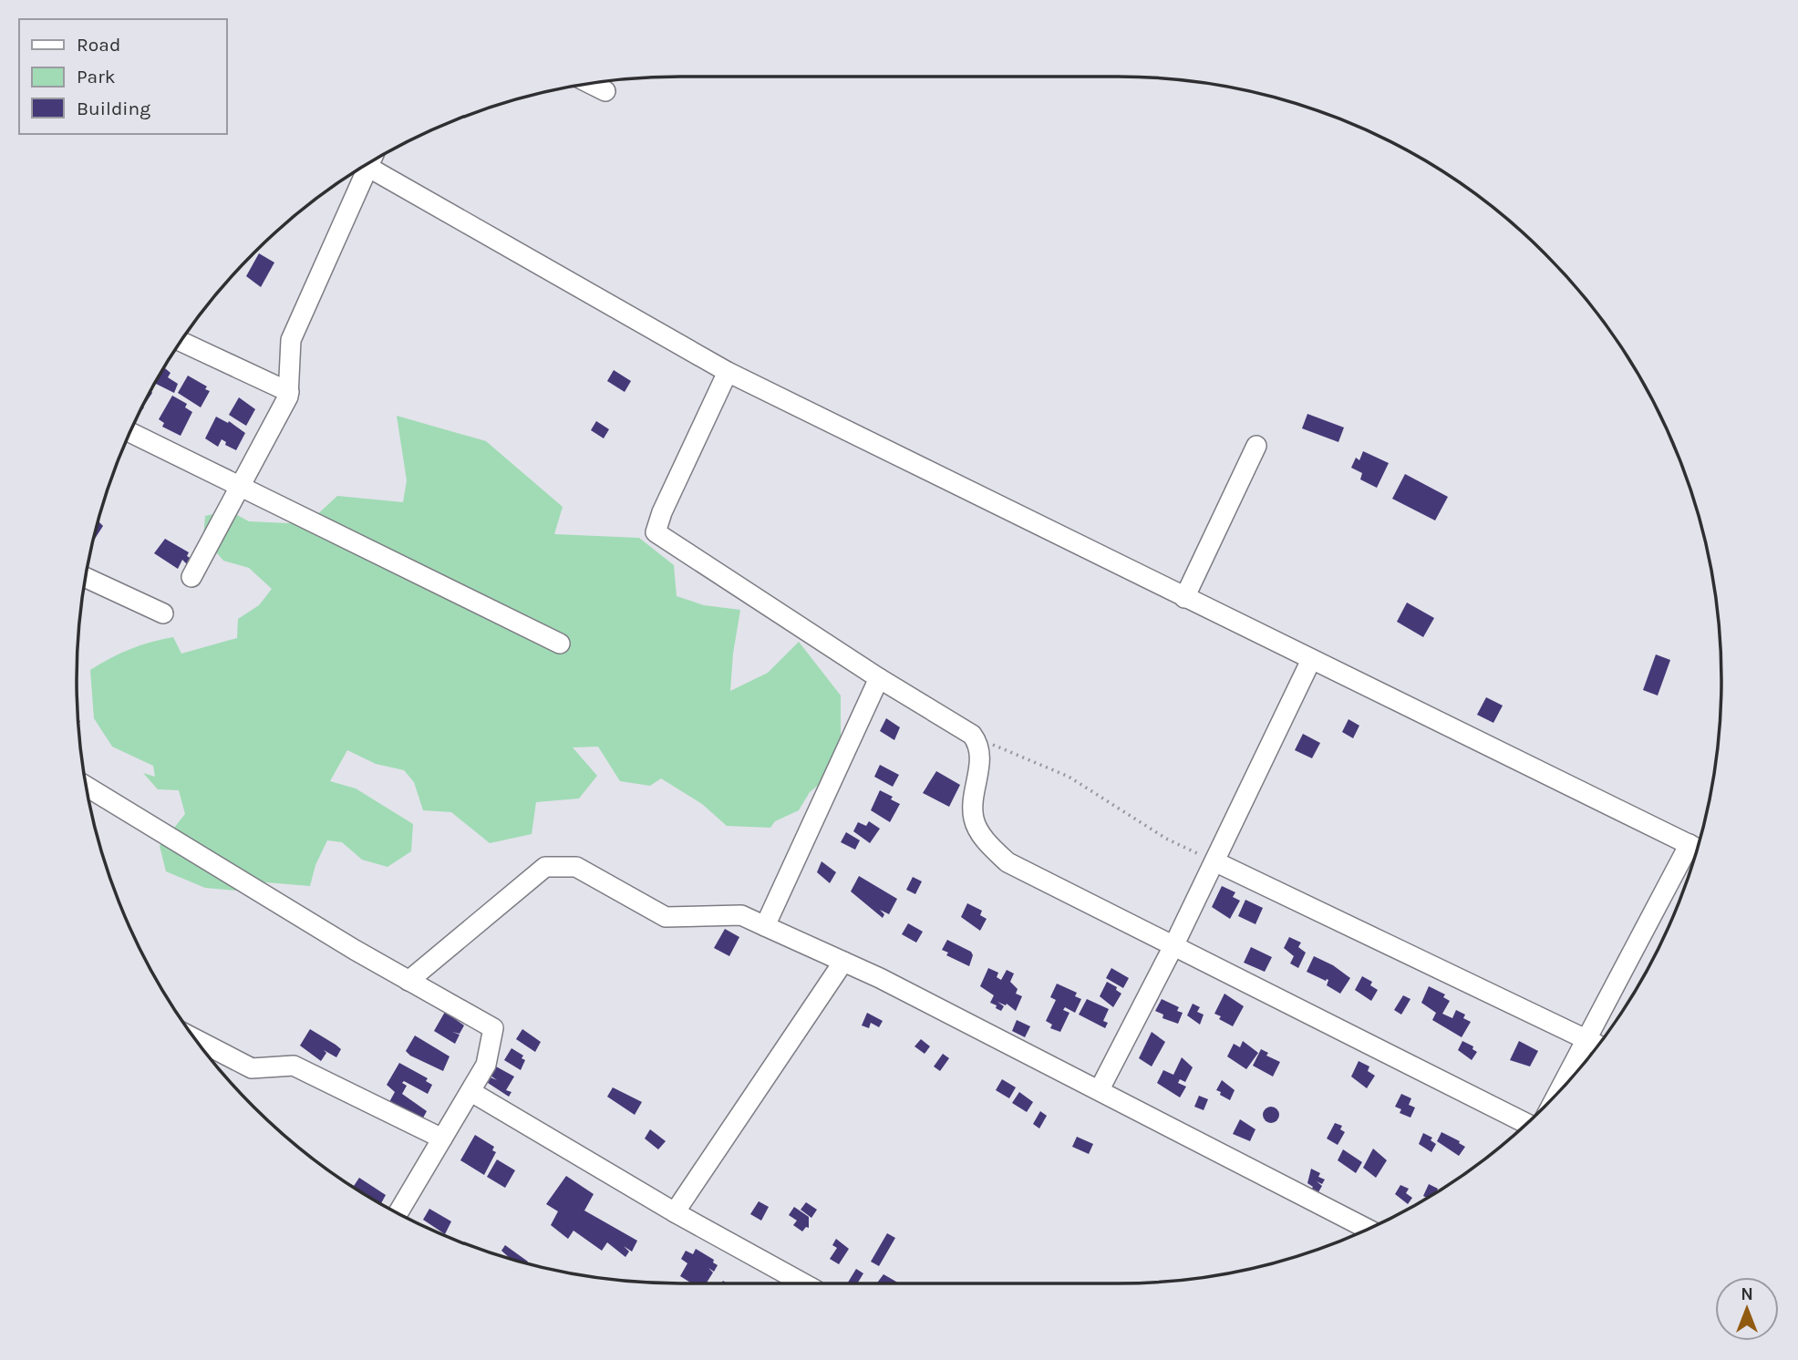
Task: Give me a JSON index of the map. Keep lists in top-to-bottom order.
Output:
{
  "legend": ["Road", "Park", "Building"],
  "north": "top"
}
